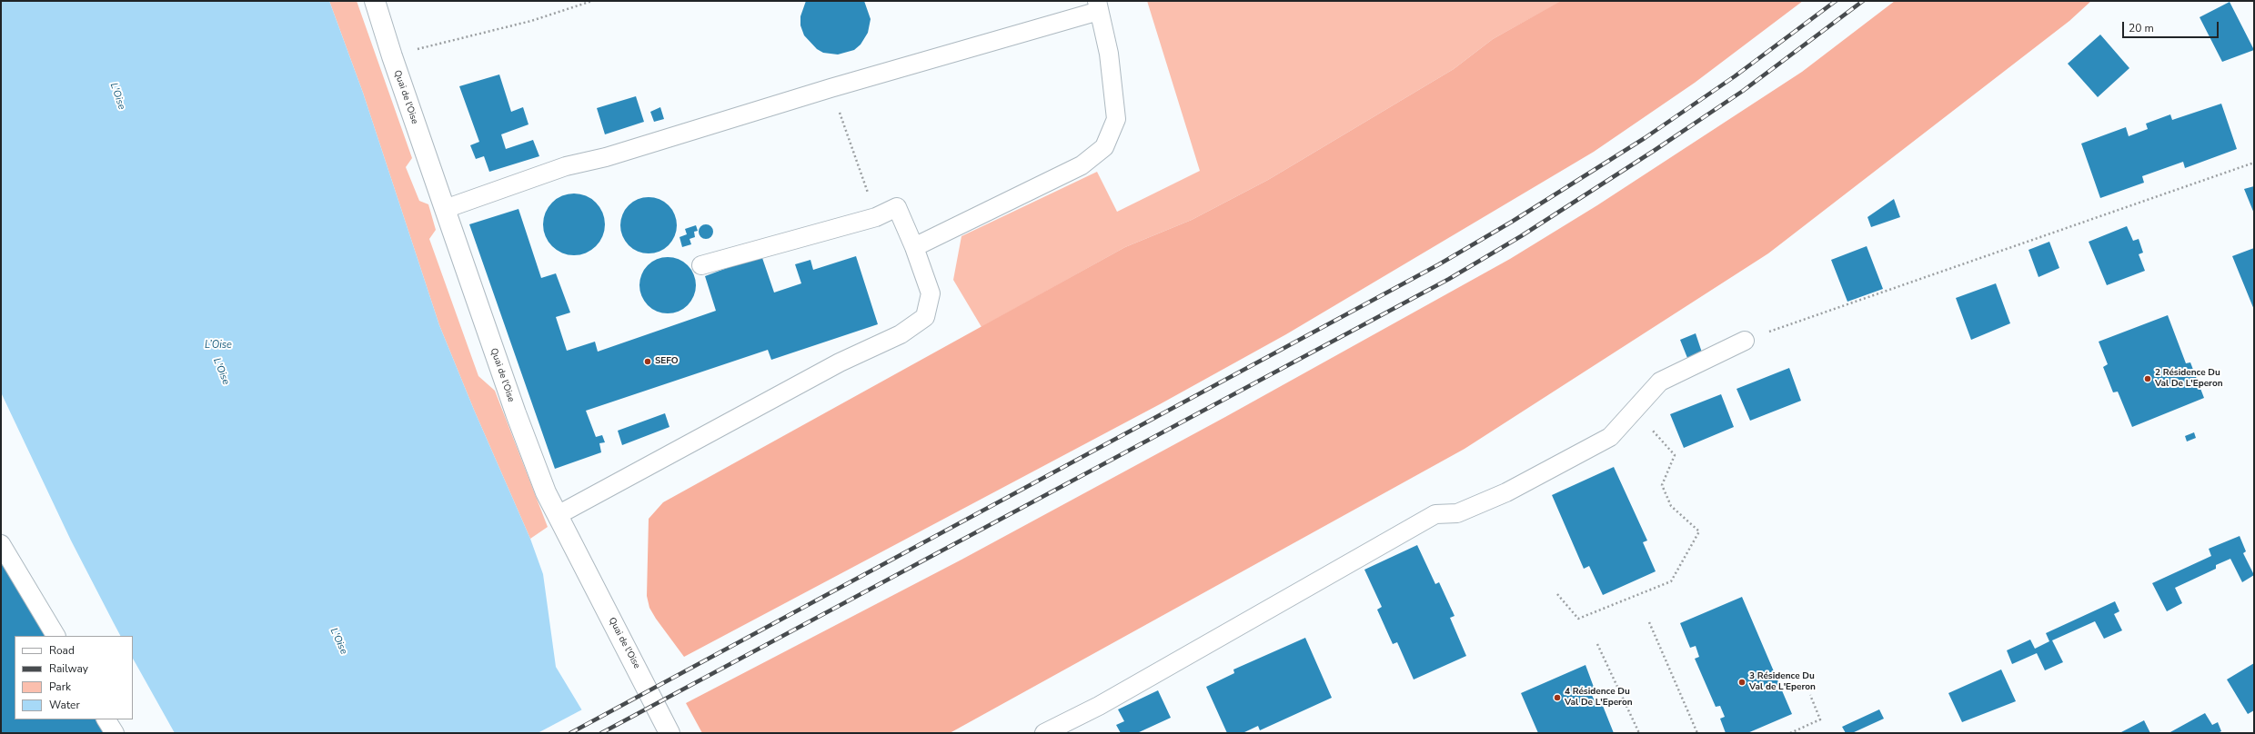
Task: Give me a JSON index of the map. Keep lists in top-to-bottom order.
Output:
{
  "streets": {
    "street": ["Quai de l'Oise"]
  },
  "water": ["L'Oise", "L’Oise"],
  "places": [
    "SEFO",
    "2 Résidence Du Val De L'Eperon",
    "3 Résidence Du Val de L'Eperon",
    "4 Résidence Du Val De L'Eperon"
  ],
  "legend": [
    "Road",
    "Railway",
    "Park",
    "Water"
  ],
  "scale_bar": "20 m"
}
